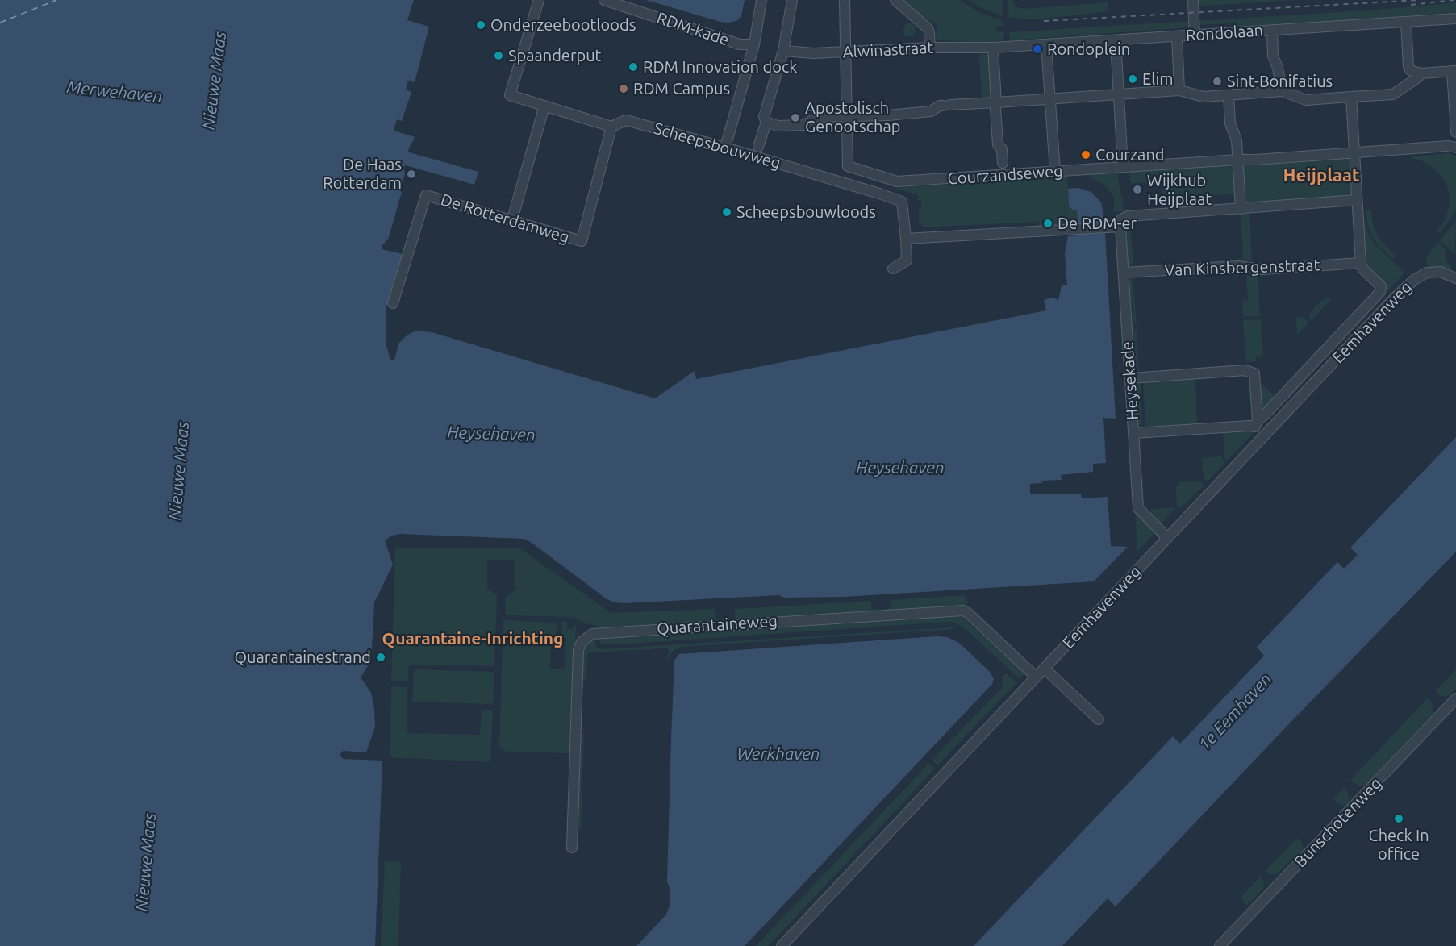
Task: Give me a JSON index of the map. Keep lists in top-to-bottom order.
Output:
{
  "streets": {
    "street": [
      "RDM-kade",
      "Rondolaan",
      "Alwinastraat",
      "Scheepsbouwweg",
      "Courzandseweg",
      "De Rotterdamweg",
      "Van Kinsbergenstraat",
      "Eemhavenweg",
      "Heysekade",
      "Quarantaineweg",
      "Bunschotenweg"
    ]
  },
  "crossings": [
    ["Rondolaan", "Alwinastraat"],
    ["Scheepsbouwweg", "De Rotterdamweg"],
    ["Van Kinsbergenstraat", "Heysekade"],
    ["Eemhavenweg", "Heysekade"],
    ["Eemhavenweg", "Quarantaineweg"]
  ],
  "districts": ["Heijplaat", "Quarantaine-Inrichting"],
  "water": [
    "Nieuwe Maas",
    "Merwehaven",
    "Heysehaven",
    "1e Eemhaven",
    "Werkhaven"
  ],
  "places": [
    "Onderzeebootloods",
    "Rondoplein",
    "Spaanderput",
    "RDM Innovation dock",
    "Elim",
    "Sint-Bonifatius",
    "RDM Campus",
    "Apostolisch Genootschap",
    "Courzand",
    "De Haas Rotterdam",
    "Wijkhub Heijplaat",
    "Scheepsbouwloods",
    "De RDM-er",
    "Quarantainestrand",
    "Check In office"
  ]
}
